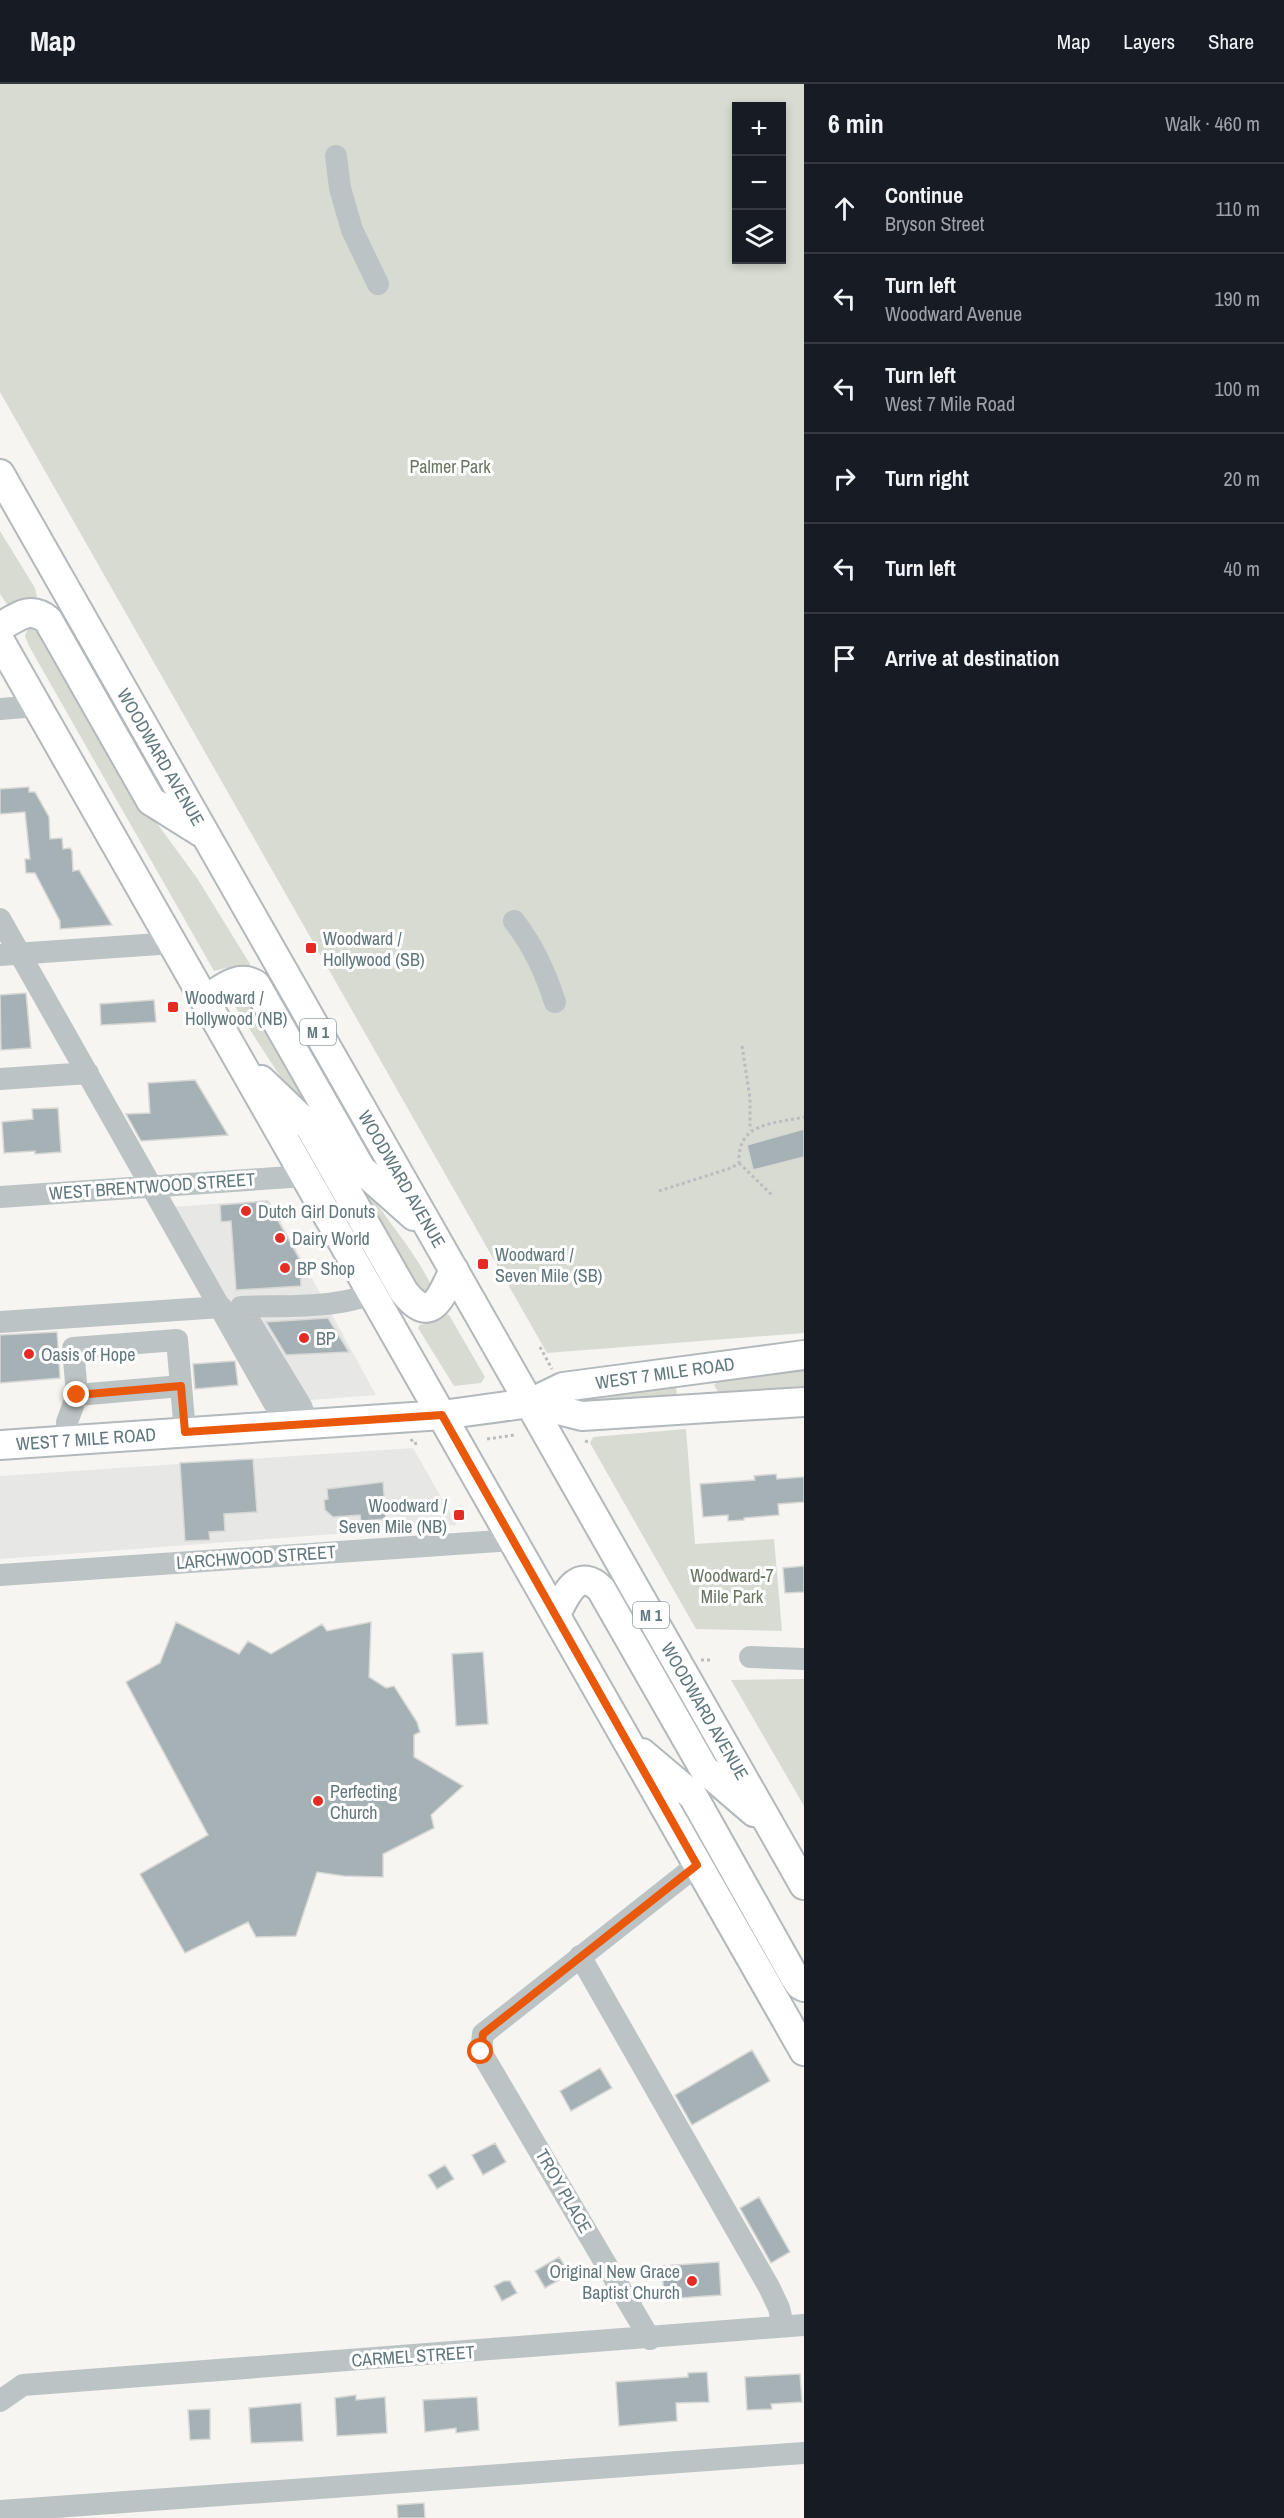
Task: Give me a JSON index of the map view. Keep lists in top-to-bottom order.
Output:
{
  "streets": {
    "main road": ["WOODWARD AVENUE", "M 1", "WEST 7 MILE ROAD"],
    "street": [
      "WEST BRENTWOOD STREET",
      "LARCHWOOD STREET",
      "TROY PLACE",
      "CARMEL STREET"
    ]
  },
  "crossings": [
    ["WOODWARD AVENUE", "WEST 7 MILE ROAD"],
    ["TROY PLACE", "CARMEL STREET"]
  ],
  "parks": ["Palmer Park", "Woodward-7 Mile Park"],
  "places": {
    "transit": [
      "Woodward / Hollywood (SB)",
      "Woodward / Hollywood (NB)",
      "Woodward / Seven Mile (SB)",
      "Woodward / Seven Mile (NB)"
    ],
    "other": [
      "Dutch Girl Donuts",
      "Dairy World",
      "BP Shop",
      "BP",
      "Oasis of Hope",
      "Perfecting Church",
      "Original New Grace Baptist Church"
    ]
  },
  "page": {
    "header": "Map",
    "nav": ["Map", "Layers", "Share"],
    "heading": ["6 min", "Walk · 460 m"],
    "map_buttons": ["+", "−"],
    "list": [
      ["Continue", "Bryson Street", "110 m"],
      ["Turn left", "Woodward Avenue", "190 m"],
      ["Turn left", "West 7 Mile Road", "100 m"],
      ["Turn right", "20 m"],
      ["Turn left", "40 m"],
      "Arrive at destination"
    ]
  }
}
